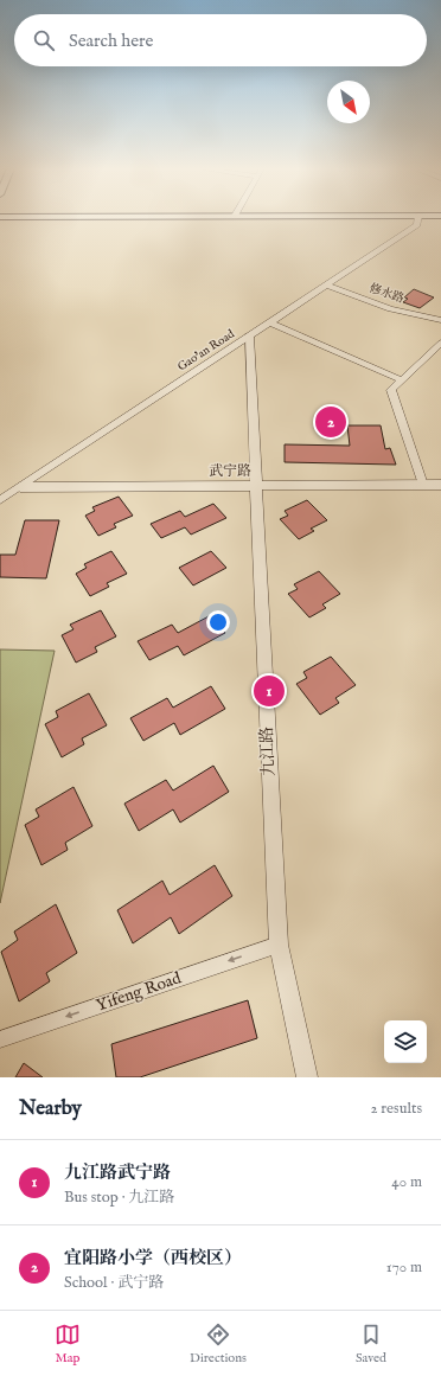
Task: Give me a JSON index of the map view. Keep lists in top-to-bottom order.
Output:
{
  "streets": {
    "street": [
      "修水路",
      "Gao'an Road",
      "武宁路",
      "九江路",
      "Yifeng Road"
    ]
  },
  "crossings": [
    ["修水路", "Gao'an Road"],
    ["Gao'an Road", "武宁路"],
    ["Gao'an Road", "九江路"],
    ["武宁路", "九江路"],
    ["九江路", "Yifeng Road"]
  ],
  "one_way": ["Yifeng Road"],
  "north": "bottom right",
  "page": {
    "search": "Search here",
    "pins": ["2", "1"],
    "heading": ["Nearby", "2 results"],
    "list": [
      {
        "mark": "1",
        "name": "九江路武宁路",
        "note": "Bus stop · 九江路",
        "value": "40 m"
      },
      {
        "mark": "2",
        "name": "宜阳路小学（西校区）",
        "note": "School · 武宁路",
        "value": "170 m"
      }
    ],
    "nav": ["Map", "Directions", "Saved"]
  }
}
